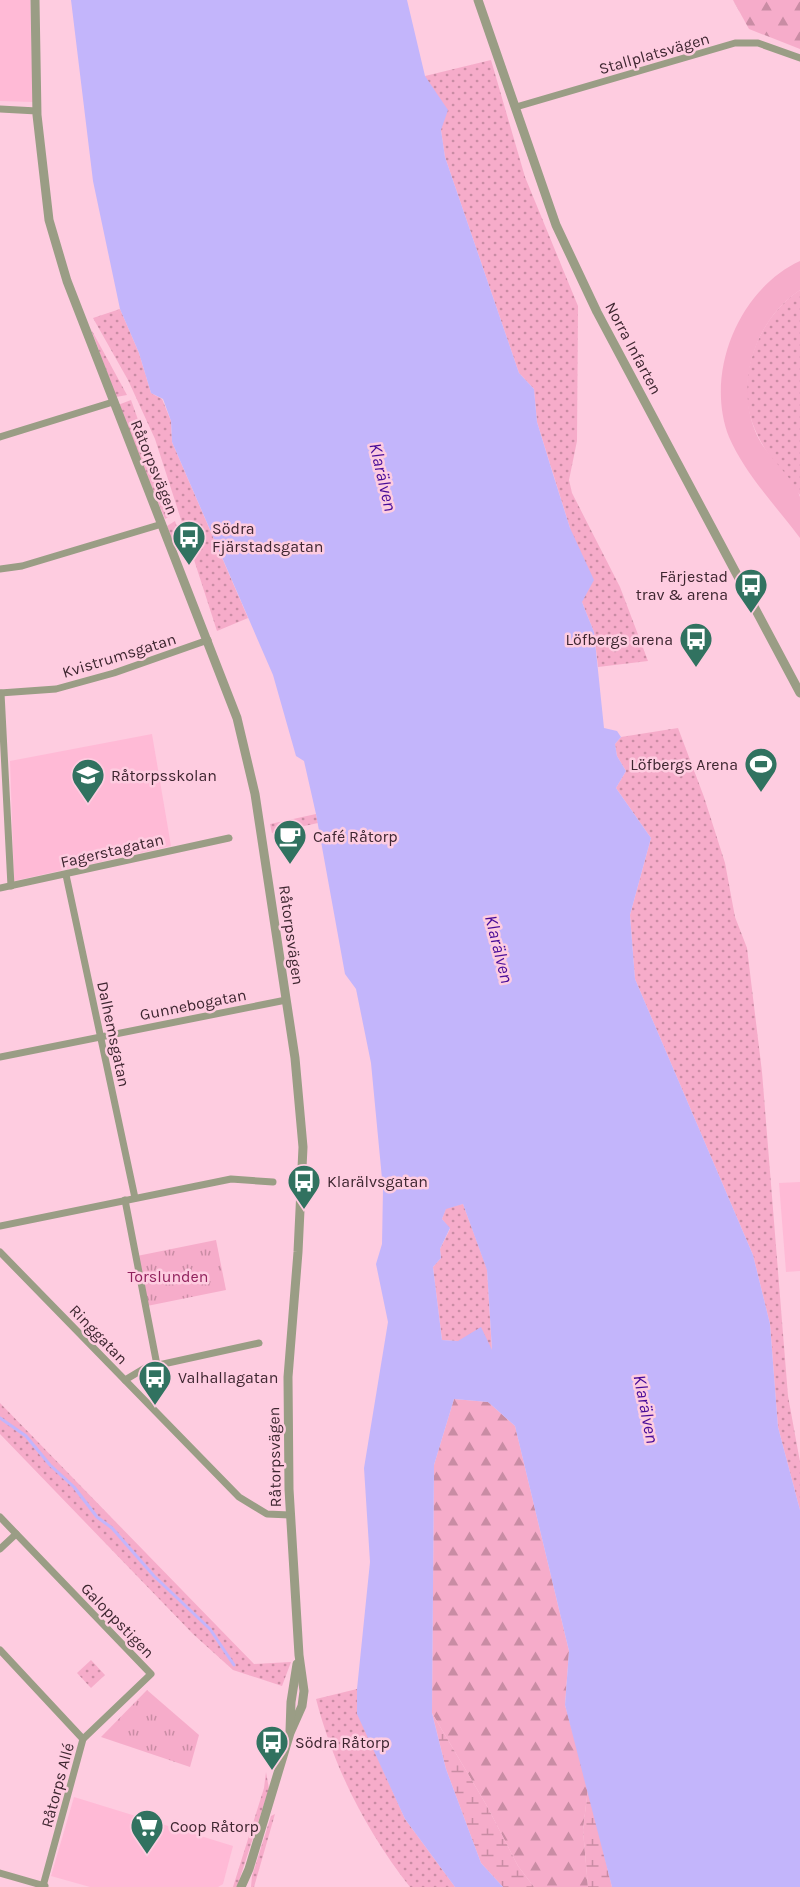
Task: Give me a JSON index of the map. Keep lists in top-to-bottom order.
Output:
{
  "streets": {
    "street": [
      "Stallplatsvägen",
      "Norra Infarten",
      "Råtorpsvägen",
      "Kvistrumsgatan",
      "Fagerstagatan",
      "Gunnebogatan",
      "Dalhemsgatan",
      "Ringgatan",
      "Galoppstigen",
      "Råtorps Allé"
    ]
  },
  "crossings": [
    ["Stallplatsvägen", "Norra Infarten"],
    ["Råtorpsvägen", "Kvistrumsgatan"],
    ["Råtorpsvägen", "Gunnebogatan"],
    ["Råtorpsvägen", "Ringgatan"],
    ["Fagerstagatan", "Dalhemsgatan"],
    ["Gunnebogatan", "Dalhemsgatan"],
    ["Galoppstigen", "Råtorps Allé"]
  ],
  "water": ["Klarälven"],
  "parks": ["Torslunden"],
  "places": {
    "bus stop": [
      "Södra Fjärstadsgatan",
      "Färjestad trav & arena",
      "Löfbergs arena",
      "Klarälvsgatan",
      "Valhallagatan",
      "Södra Råtorp"
    ],
    "sports": ["Löfbergs Arena"],
    "school or university": ["Råtorpsskolan"],
    "cafe": ["Café Råtorp"],
    "supermarket": ["Coop Råtorp"]
  }
}
